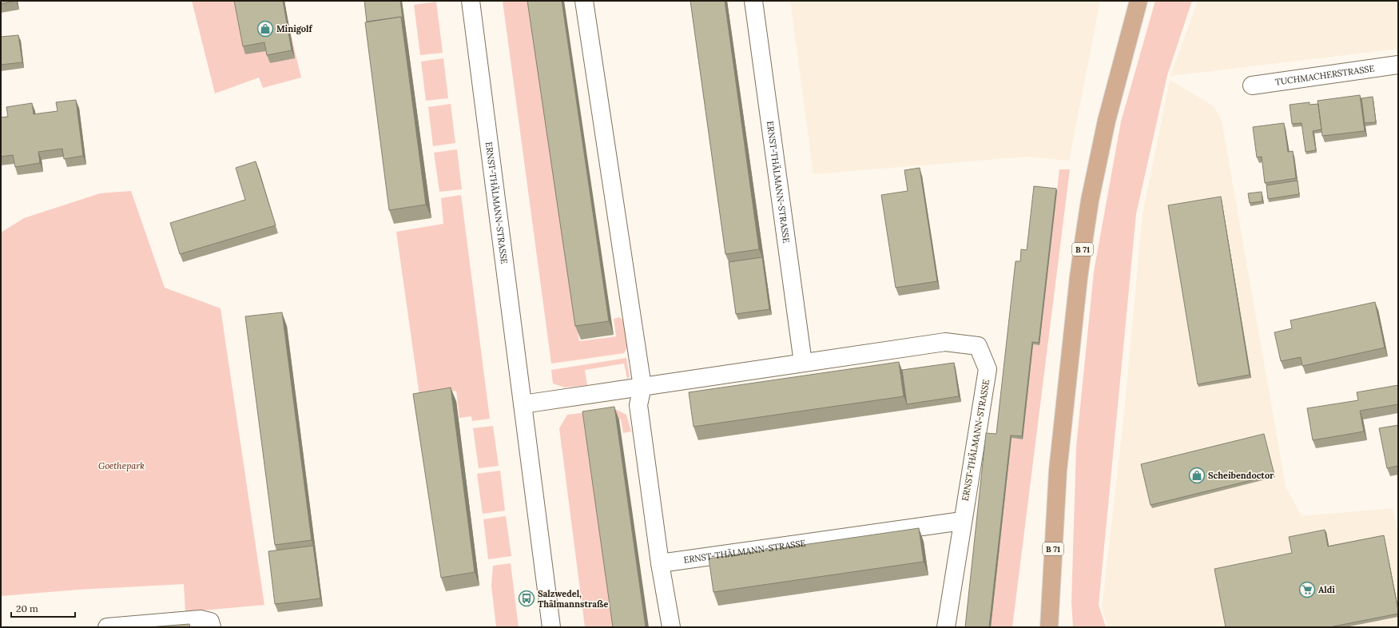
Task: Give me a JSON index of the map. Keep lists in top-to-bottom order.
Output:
{
  "streets": {
    "main road": ["B 71"],
    "street": ["TUCHMACHERSTRASSE", "ERNST-THÄLMANN-STRASSE"]
  },
  "parks": ["Goethepark"],
  "places": {
    "shop": ["Minigolf", "Scheibendoctor"],
    "supermarket": ["Aldi"],
    "bus stop": ["Salzwedel, Thälmannstraße"]
  },
  "scale_bar": "20 m"
}
